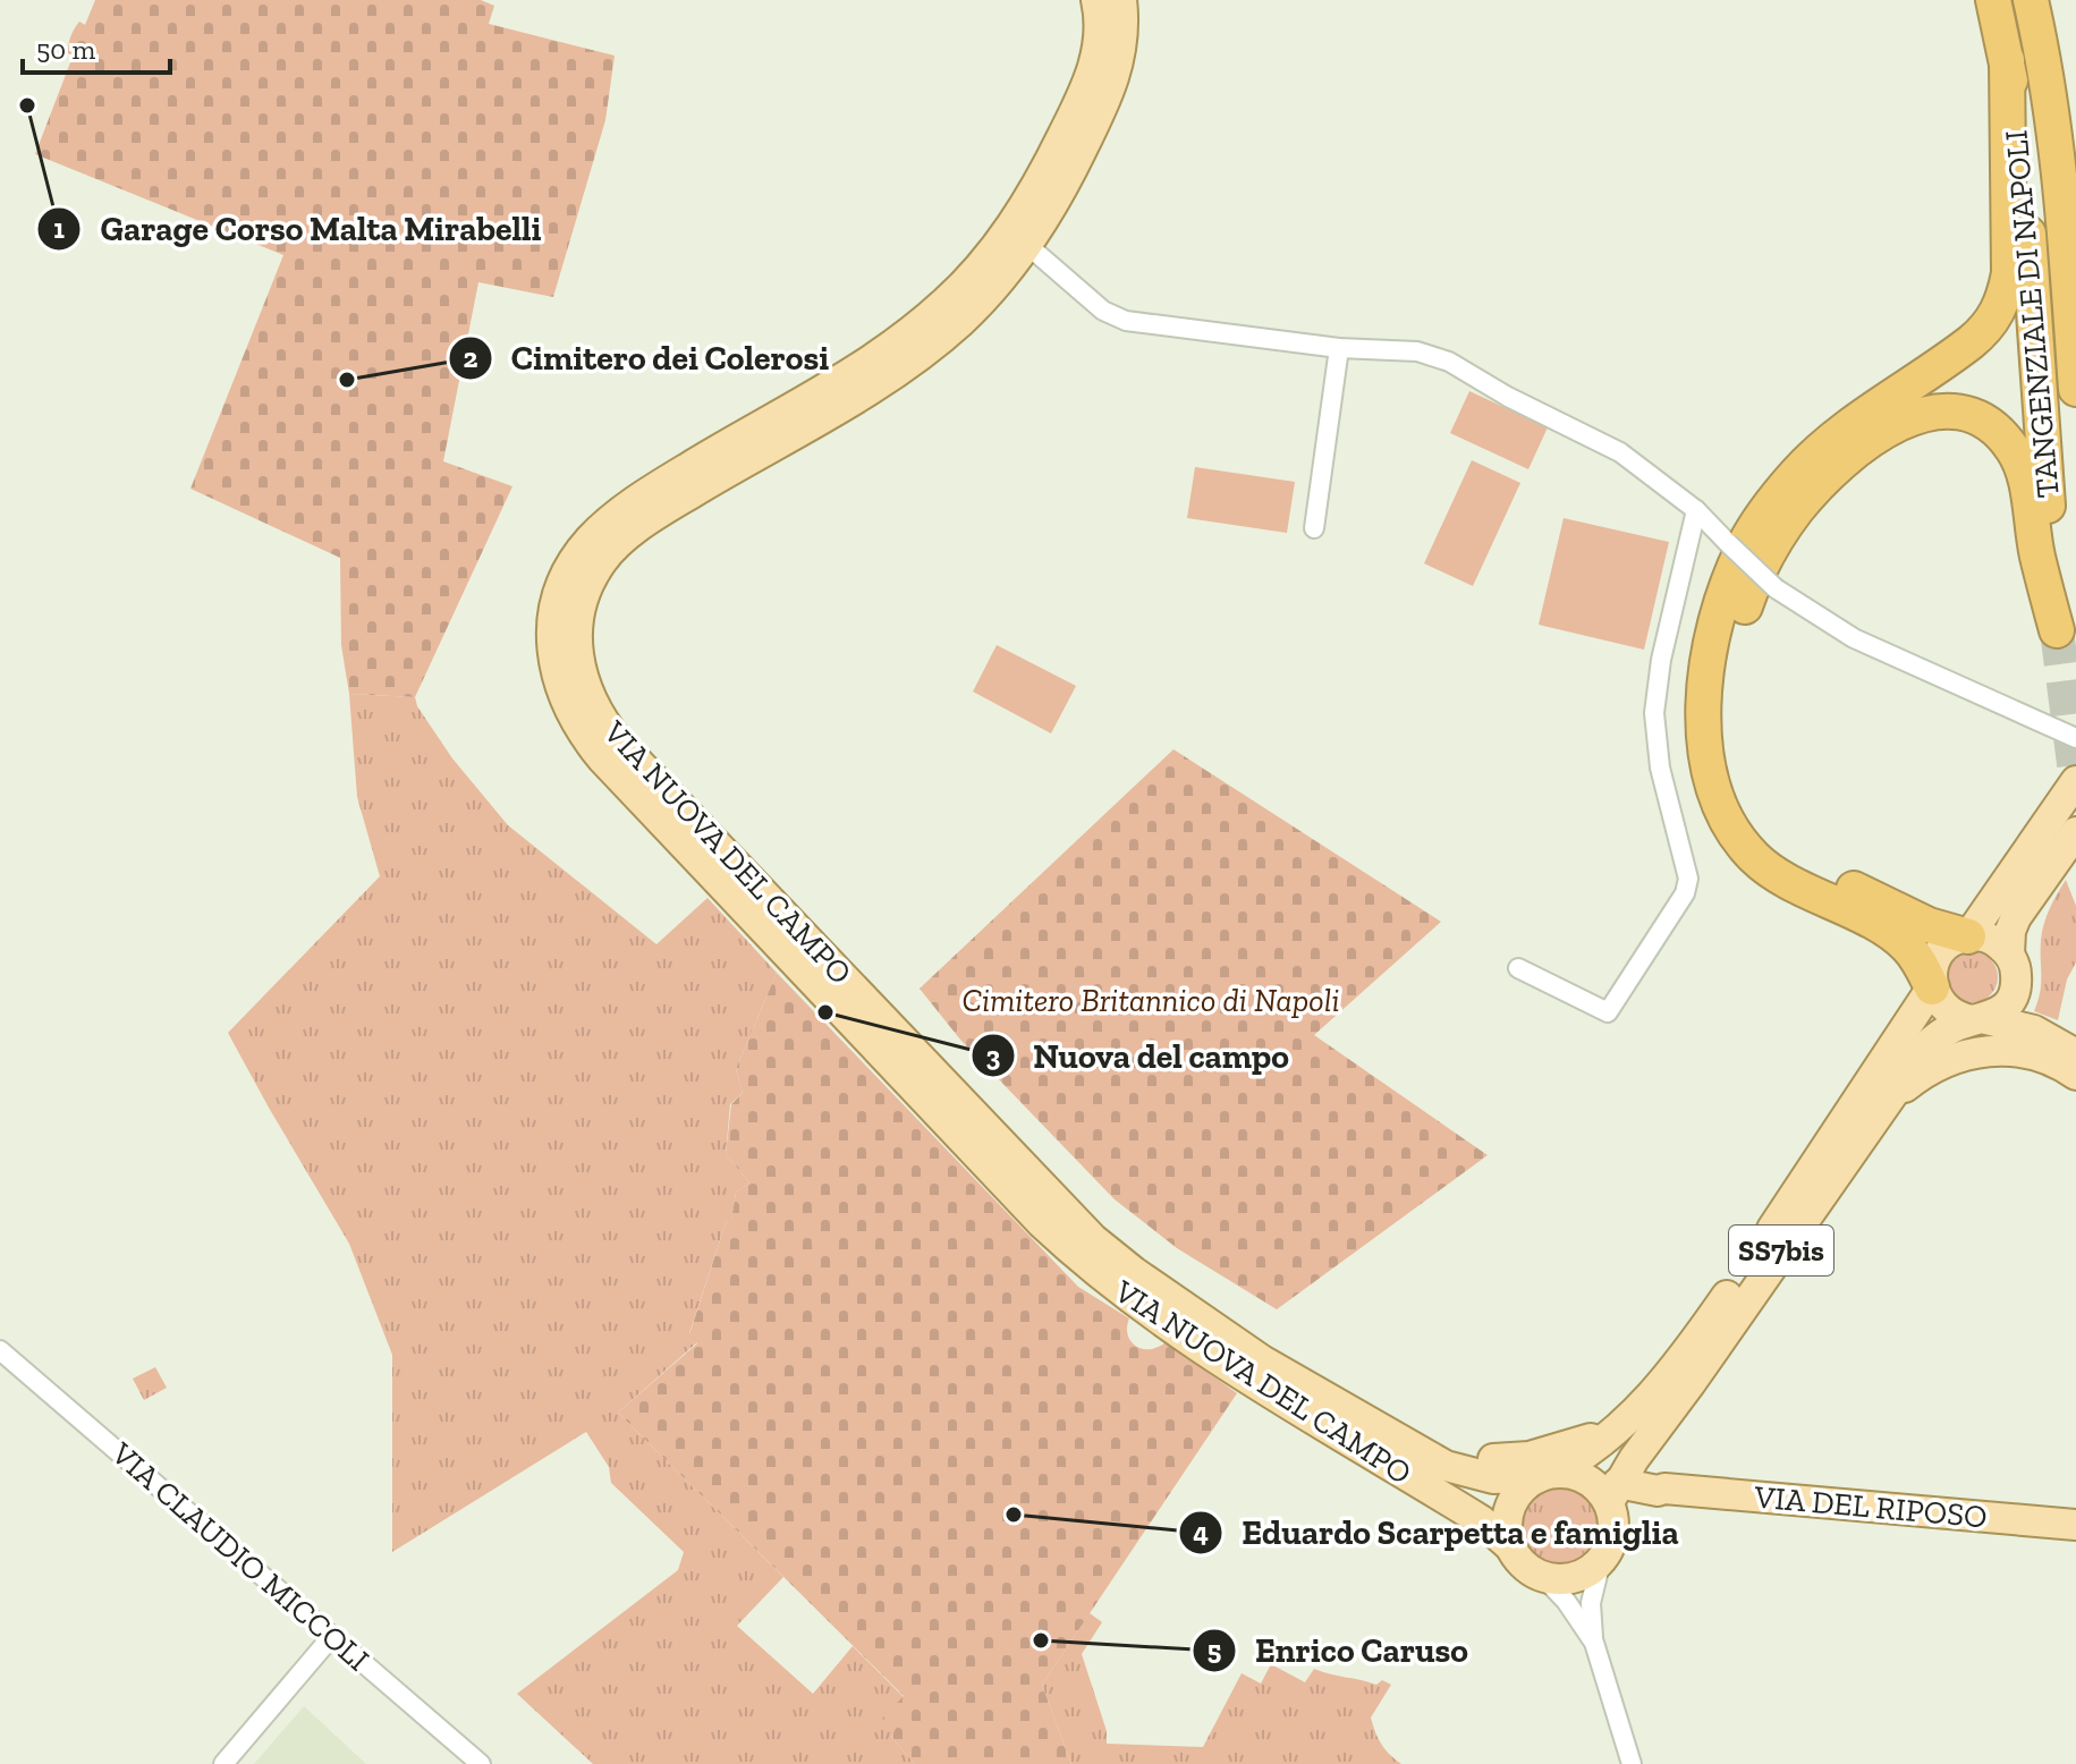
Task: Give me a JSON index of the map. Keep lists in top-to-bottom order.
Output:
{
  "streets": {
    "highway": ["TANGENZIALE DI NAPOLI"],
    "main road": ["VIA NUOVA DEL CAMPO", "SS7bis", "VIA DEL RIPOSO"],
    "street": ["VIA CLAUDIO MICCOLI"]
  },
  "crossings": [
    ["TANGENZIALE DI NAPOLI", "SS7bis"],
    ["VIA NUOVA DEL CAMPO", "SS7bis"],
    ["VIA NUOVA DEL CAMPO", "VIA DEL RIPOSO"],
    ["SS7bis", "VIA DEL RIPOSO"]
  ],
  "parks": ["Cimitero Britannico di Napoli"],
  "places": [
    "Garage Corso Malta Mirabelli",
    "Cimitero dei Colerosi",
    "Nuova del campo",
    "Eduardo Scarpetta e famiglia",
    "Enrico Caruso"
  ],
  "scale_bar": "50 m"
}
